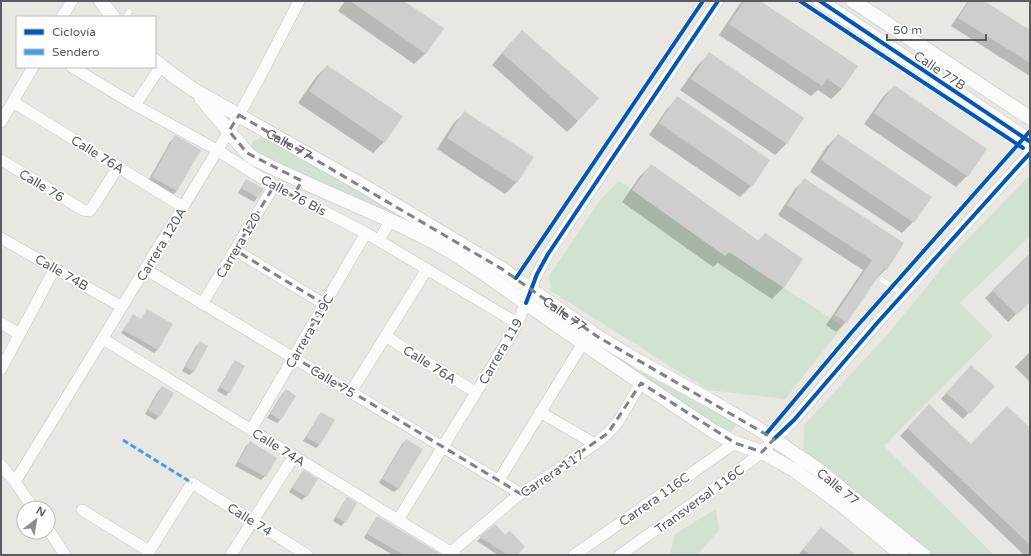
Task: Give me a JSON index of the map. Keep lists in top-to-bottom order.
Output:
{
  "streets": {
    "street": [
      "Calle 77B",
      "Calle 77",
      "Calle 76A",
      "Calle 76",
      "Calle 76 Bis",
      "Carrera 120A",
      "Carrera 120",
      "Calle 74B",
      "Carrera 119C",
      "Carrera 119",
      "Calle 75",
      "Calle 74A",
      "Carrera 117",
      "Carrera 116C",
      "Transversal 116C",
      "Calle 74"
    ]
  },
  "crossings": [
    ["Calle 77", "Carrera 120A"],
    ["Calle 77", "Carrera 119"],
    ["Calle 77", "Carrera 117"],
    ["Calle 77", "Carrera 116C"],
    ["Calle 77", "Transversal 116C"],
    ["Calle 76A", "Calle 76"],
    ["Calle 76A", "Carrera 120A"],
    ["Calle 76A", "Carrera 119"],
    ["Calle 76 Bis", "Carrera 120A"],
    ["Calle 76 Bis", "Carrera 120"],
    ["Calle 76 Bis", "Carrera 119C"],
    ["Calle 76 Bis", "Carrera 119"],
    ["Carrera 120A", "Calle 74B"],
    ["Carrera 120A", "Calle 75"],
    ["Carrera 120A", "Calle 74A"],
    ["Carrera 120", "Calle 75"],
    ["Carrera 119C", "Calle 75"],
    ["Carrera 119C", "Calle 74A"],
    ["Carrera 119", "Calle 75"],
    ["Carrera 119", "Calle 74A"],
    ["Calle 75", "Carrera 117"],
    ["Calle 74A", "Carrera 117"]
  ],
  "legend": ["Ciclovía", "Sendero"],
  "scale_bar": "50 m",
  "north": "top right"
}
